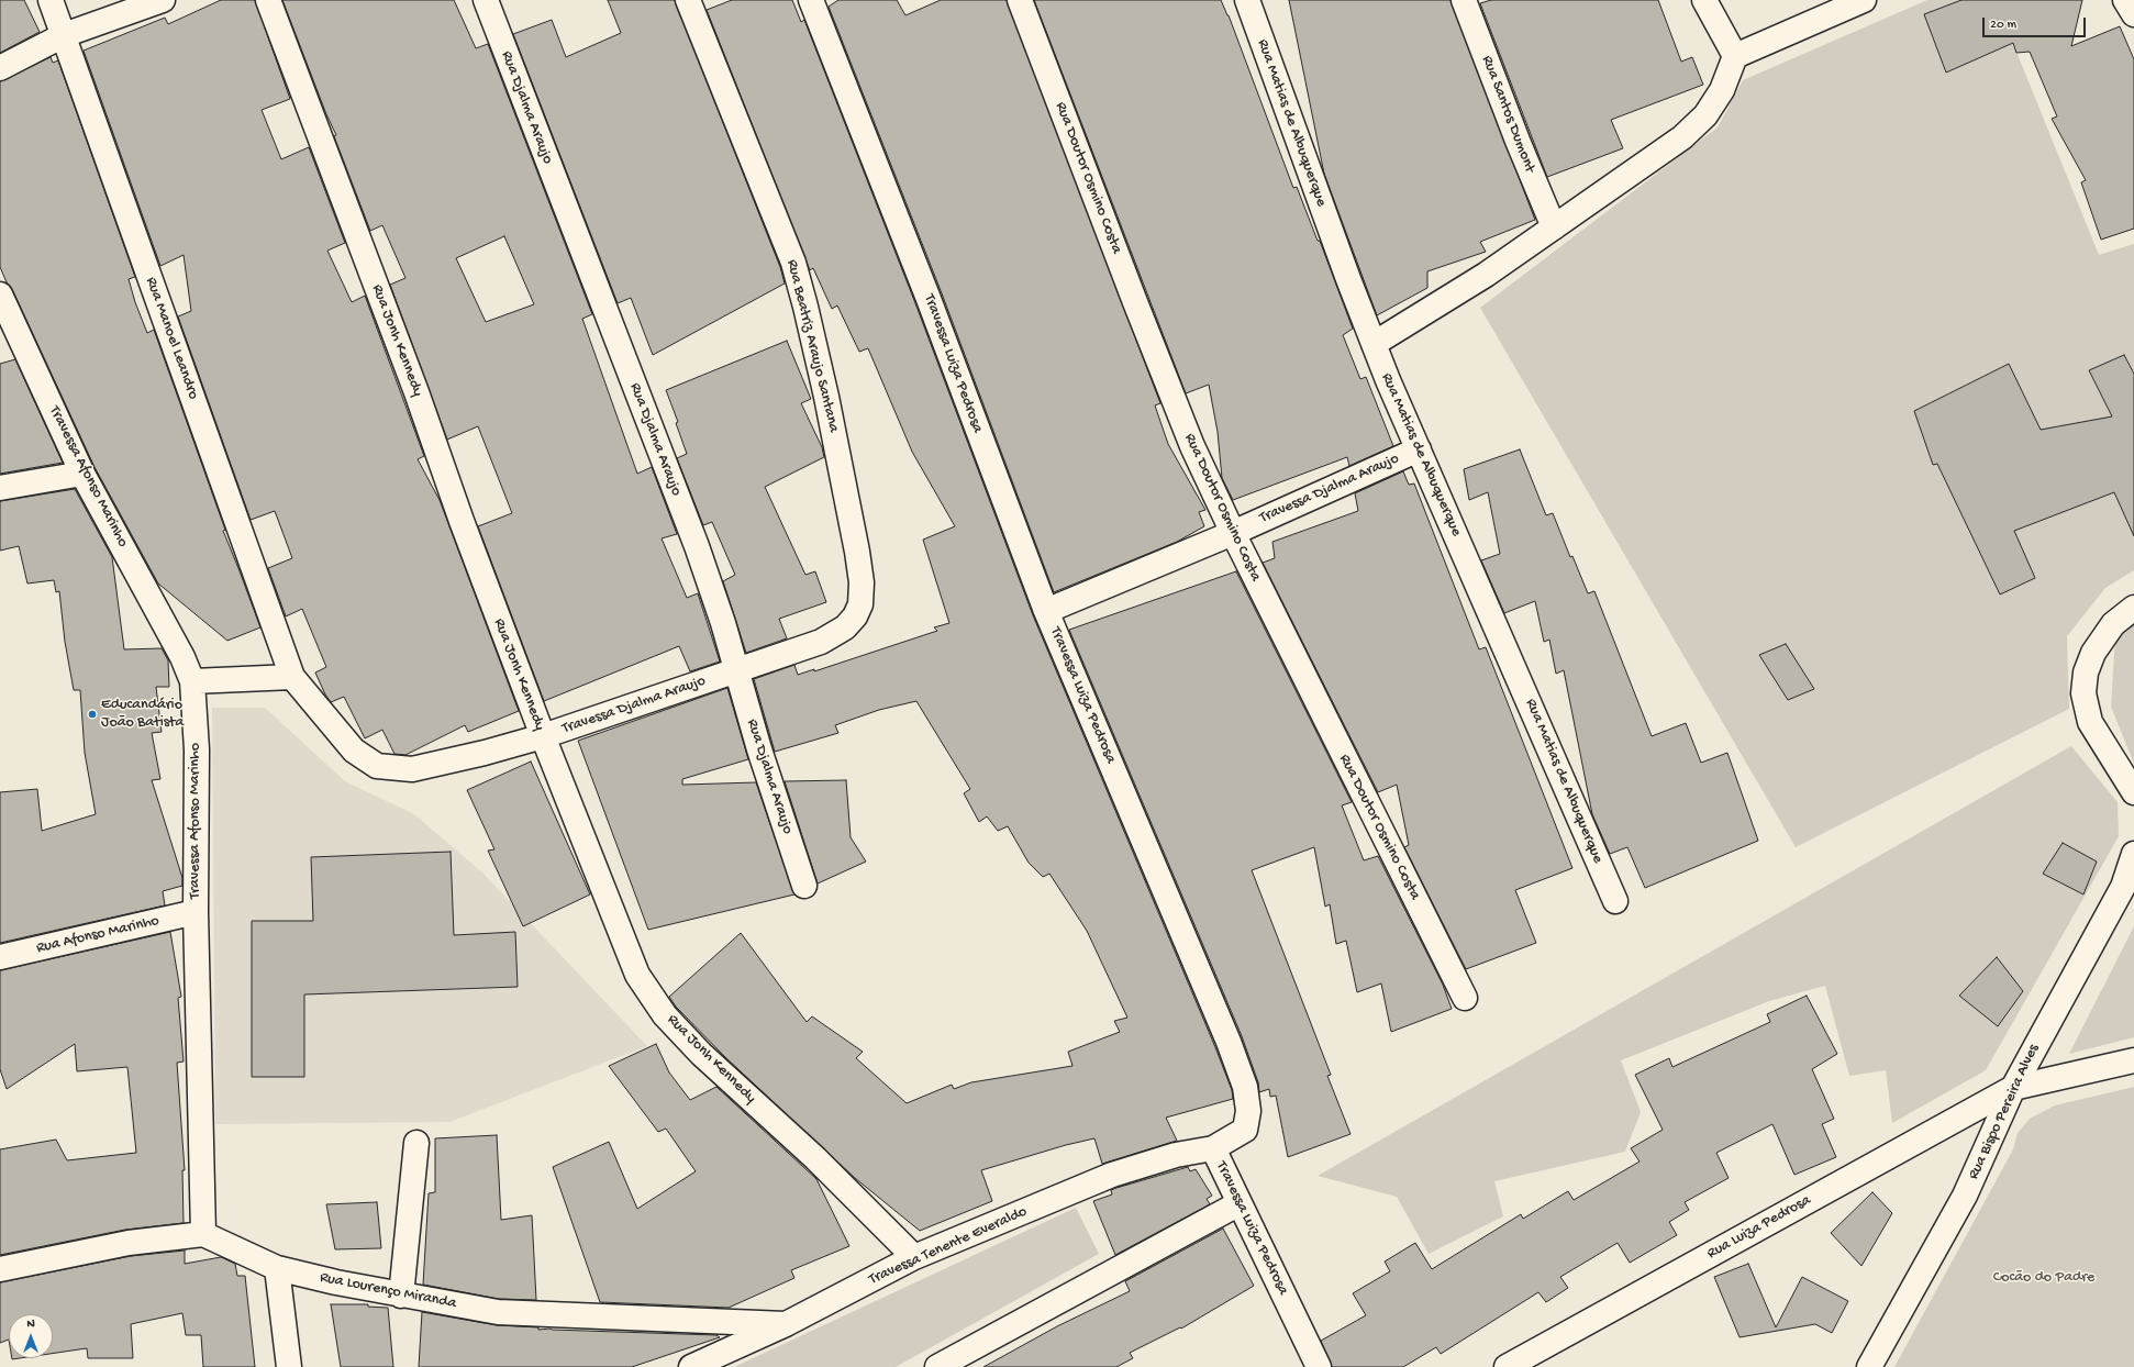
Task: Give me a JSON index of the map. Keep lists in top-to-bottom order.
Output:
{
  "streets": {
    "street": [
      "Rua Djalma Araujo",
      "Rua Santos Dumont",
      "Rua Matias de Albuquerque",
      "Rua Doutor Osmino Costa",
      "Rua Manoel Leandro",
      "Rua Jonh Kennedy",
      "Rua Beatriz Araujo Santana",
      "Travessa Luiza Pedrosa",
      "Travessa Afonso Marinho",
      "Travessa Djalma Araujo",
      "Rua Afonso Marinho",
      "Rua Bispo Pereira Alves",
      "Rua Luiza Pedrosa",
      "Travessa Tenente Everaldo",
      "Rua Lourenço Miranda"
    ]
  },
  "crossings": [
    ["Rua Djalma Araujo", "Travessa Djalma Araujo"],
    ["Rua Matias de Albuquerque", "Travessa Djalma Araujo"],
    ["Rua Doutor Osmino Costa", "Travessa Djalma Araujo"],
    ["Rua Manoel Leandro", "Travessa Djalma Araujo"],
    ["Rua Jonh Kennedy", "Travessa Djalma Araujo"],
    ["Rua Jonh Kennedy", "Travessa Tenente Everaldo"],
    ["Rua Beatriz Araujo Santana", "Travessa Djalma Araujo"],
    ["Travessa Luiza Pedrosa", "Travessa Djalma Araujo"],
    ["Travessa Luiza Pedrosa", "Travessa Tenente Everaldo"],
    ["Travessa Afonso Marinho", "Rua Afonso Marinho"],
    ["Travessa Afonso Marinho", "Rua Lourenço Miranda"],
    ["Rua Bispo Pereira Alves", "Rua Luiza Pedrosa"],
    ["Travessa Tenente Everaldo", "Rua Lourenço Miranda"]
  ],
  "parks": ["Cocão do Padre"],
  "places": ["Educandário João Batista"],
  "scale_bar": "20 m",
  "north": "top"
}
